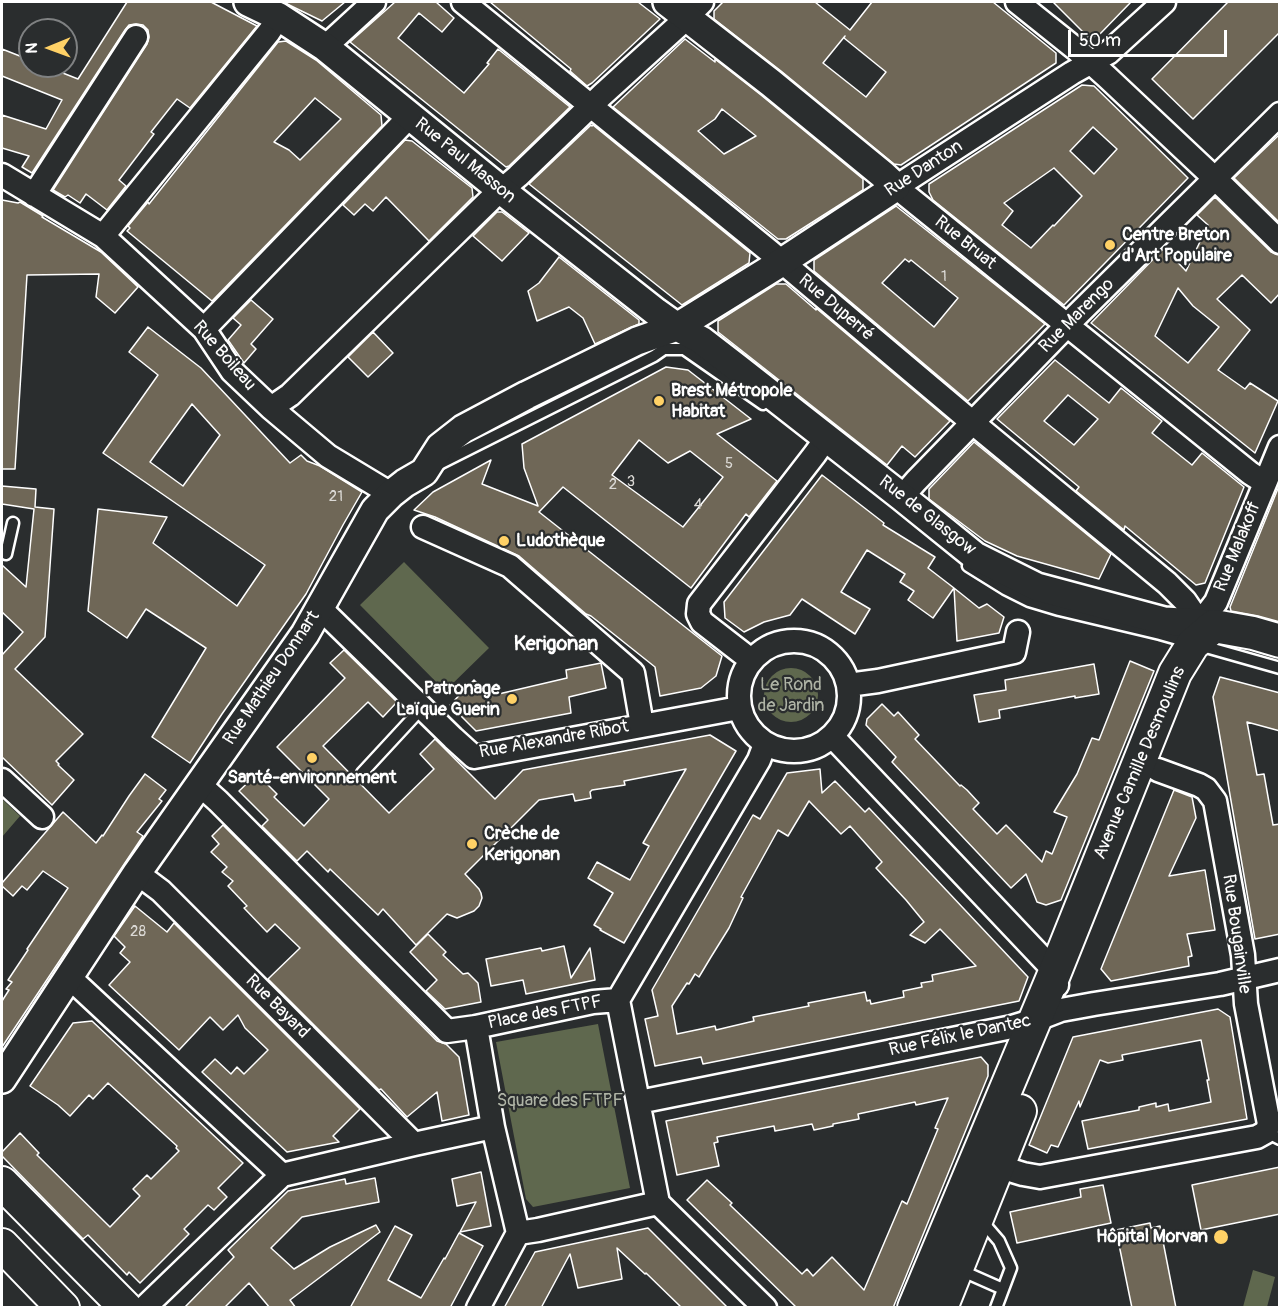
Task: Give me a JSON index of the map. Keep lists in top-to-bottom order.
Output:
{
  "streets": {
    "main road": ["Rue de Glasgow", "Avenue Camille Desmoulins"],
    "street": [
      "Rue Paul Masson",
      "Rue Danton",
      "Rue Bruat",
      "Rue Duperré",
      "Rue Marengo",
      "Rue Boileau",
      "Rue Malakoff",
      "Rue Mathieu Donnart",
      "Rue Alexandre Ribot",
      "Rue Bougainville",
      "Rue Bayard",
      "Place des FTPF",
      "Rue Félix le Dantec"
    ]
  },
  "crossings": [
    ["Rue Paul Masson", "Rue Danton"],
    ["Rue Paul Masson", "Rue de Glasgow"],
    ["Rue Paul Masson", "Rue Mathieu Donnart"],
    ["Rue Danton", "Rue Bruat"],
    ["Rue Danton", "Rue Duperré"],
    ["Rue Danton", "Rue de Glasgow"],
    ["Rue Danton", "Rue Mathieu Donnart"],
    ["Rue Bruat", "Rue Marengo"],
    ["Rue Bruat", "Rue Malakoff"],
    ["Rue Duperré", "Rue Marengo"],
    ["Rue Duperré", "Rue de Glasgow"],
    ["Rue Duperré", "Rue Malakoff"],
    ["Rue Duperré", "Avenue Camille Desmoulins"],
    ["Rue Marengo", "Rue de Glasgow"],
    ["Rue Boileau", "Rue Mathieu Donnart"],
    ["Rue de Glasgow", "Rue Malakoff"],
    ["Rue de Glasgow", "Rue Mathieu Donnart"],
    ["Rue de Glasgow", "Avenue Camille Desmoulins"],
    ["Rue Malakoff", "Avenue Camille Desmoulins"],
    ["Rue Mathieu Donnart", "Rue Alexandre Ribot"],
    ["Rue Mathieu Donnart", "Rue Bayard"],
    ["Avenue Camille Desmoulins", "Rue Bougainville"],
    ["Avenue Camille Desmoulins", "Rue Félix le Dantec"],
    ["Rue Bougainville", "Rue Félix le Dantec"],
    ["Place des FTPF", "Rue Félix le Dantec"]
  ],
  "districts": ["Kerigonan"],
  "parks": ["Le Rond de Jardin", "Square des FTPF"],
  "places": [
    "Centre Breton d'Art Populaire",
    "Brest Métropole Habitat",
    "Ludothèque",
    "Patronage Laïque Guerin",
    "Santé-environnement",
    "Crèche de Kerigonan",
    "Hôpital Morvan"
  ],
  "house_numbers": [
    "1",
    "5",
    "3",
    "2",
    "21",
    "4",
    "28"
  ],
  "scale_bar": "50 m",
  "north": "left"
}
